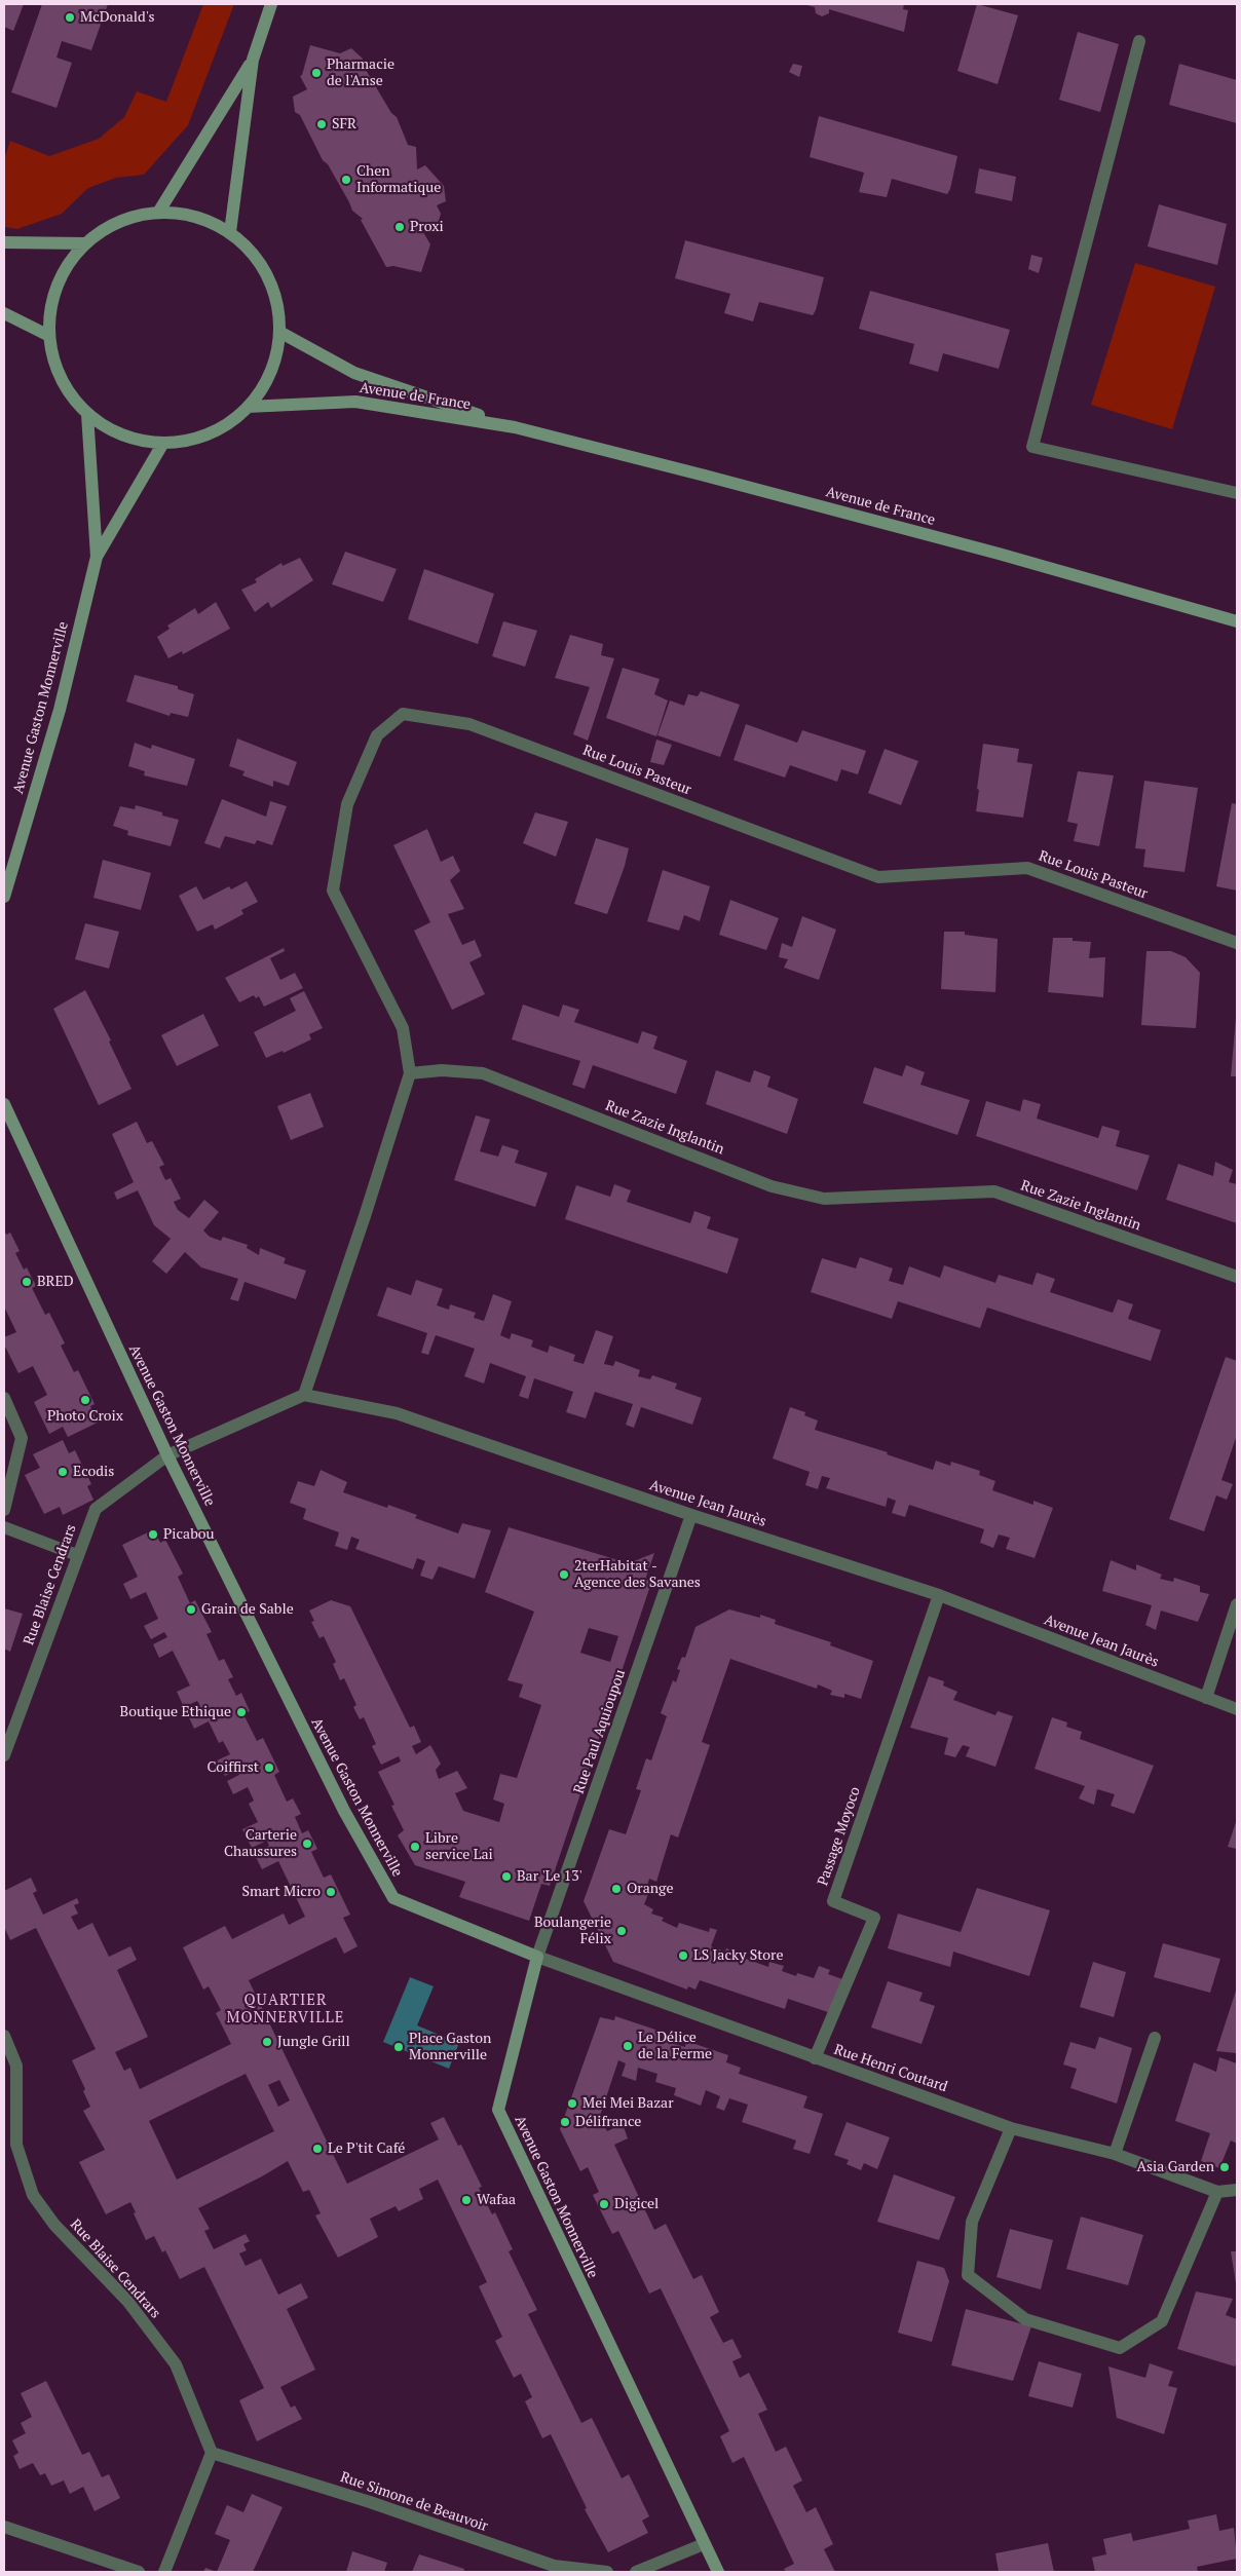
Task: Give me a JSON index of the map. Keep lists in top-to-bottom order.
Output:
{
  "streets": {
    "street": [
      "Avenue de France",
      "Avenue Gaston Monnerville",
      "Rue Louis Pasteur",
      "Rue Zazie Inglantin",
      "Avenue Jean Jaurès",
      "Rue Blaise Cendrars",
      "Rue Paul Aquioupou",
      "Passage Moyoco",
      "Rue Henri Coutard",
      "Rue Simone de Beauvoir"
    ]
  },
  "crossings": [
    ["Avenue Gaston Monnerville", "Rue Blaise Cendrars"],
    ["Avenue Gaston Monnerville", "Rue Paul Aquioupou"],
    ["Avenue Gaston Monnerville", "Rue Henri Coutard"],
    ["Rue Louis Pasteur", "Rue Zazie Inglantin"],
    ["Avenue Jean Jaurès", "Rue Paul Aquioupou"],
    ["Avenue Jean Jaurès", "Passage Moyoco"],
    ["Rue Blaise Cendrars", "Rue Simone de Beauvoir"],
    ["Rue Paul Aquioupou", "Rue Henri Coutard"],
    ["Passage Moyoco", "Rue Henri Coutard"]
  ],
  "districts": ["QUARTIER MONNERVILLE"],
  "places": [
    "McDonald's",
    "Pharmacie de l'Anse",
    "SFR",
    "Chen Informatique",
    "Proxi",
    "BRED",
    "Photo Croix",
    "Ecodis",
    "Picabou",
    "2terHabitat - Agence des Savanes",
    "Grain de Sable",
    "Boutique Ethique",
    "Coiffirst",
    "Carterie Chaussures",
    "Libre service Lai",
    "Bar 'Le 13'",
    "Orange",
    "Smart Micro",
    "Boulangerie Félix",
    "LS Jacky Store",
    "Jungle Grill",
    "Le Délice de la Ferme",
    "Place Gaston Monnerville",
    "Mei Mei Bazar",
    "Délifrance",
    "Le P'tit Café",
    "Asia Garden",
    "Wafaa",
    "Digicel"
  ]
}
